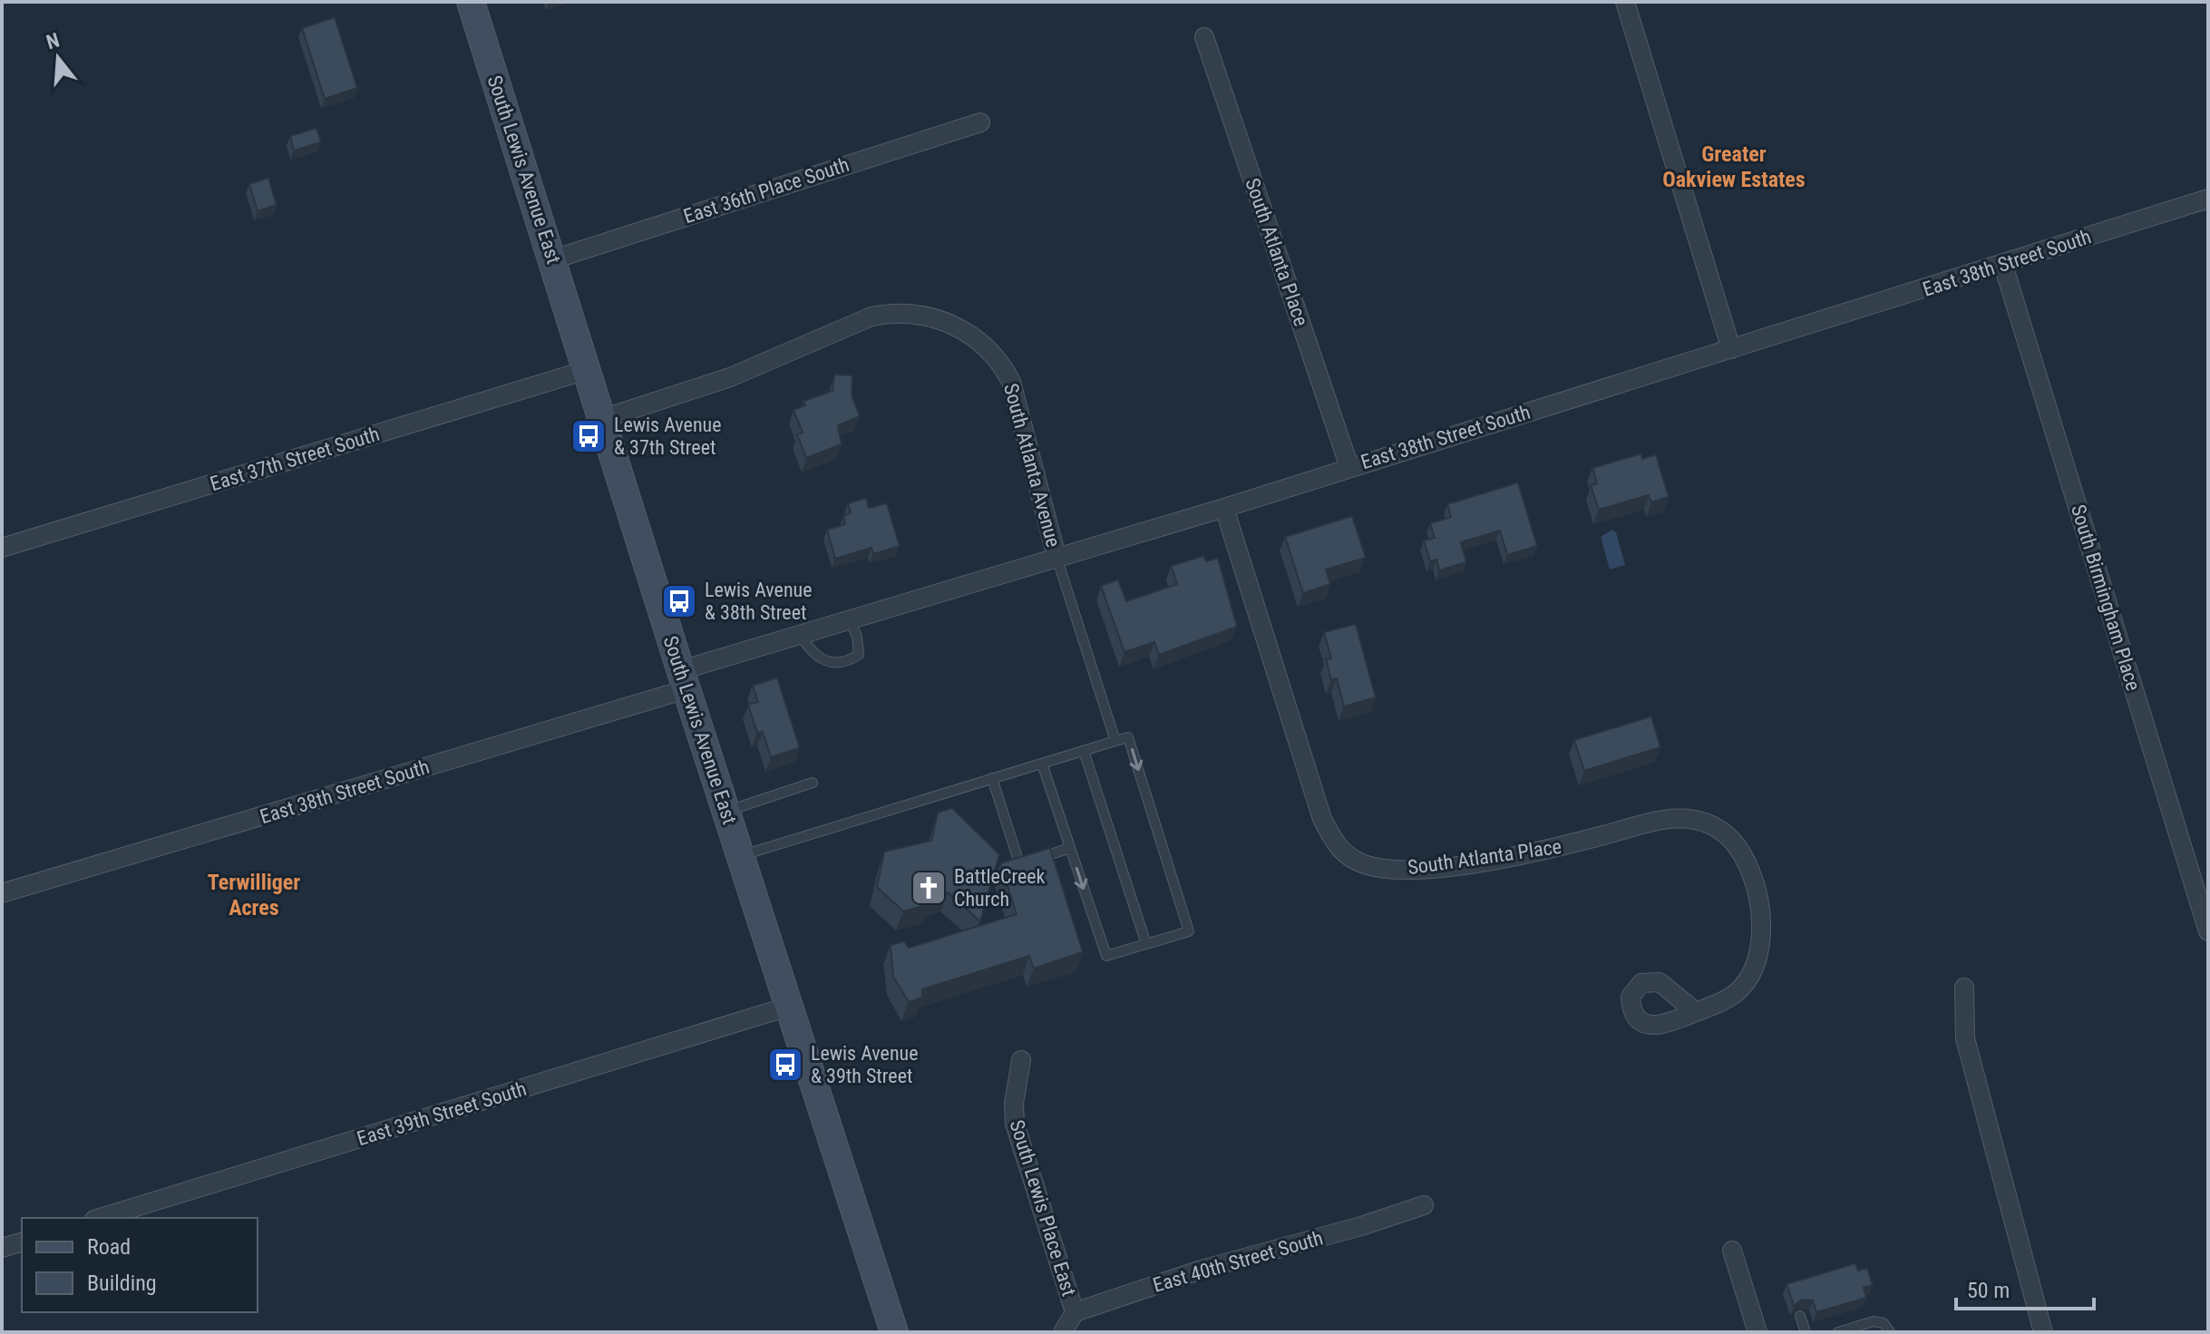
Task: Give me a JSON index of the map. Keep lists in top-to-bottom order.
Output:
{
  "streets": {
    "main road": ["South Lewis Avenue East"],
    "street": [
      "East 36th Place South",
      "South Atlanta Place",
      "East 38th Street South",
      "East 37th Street South",
      "South Atlanta Avenue",
      "South Birmingham Place",
      "East 39th Street South",
      "South Lewis Place East",
      "East 40th Street South"
    ]
  },
  "crossings": [
    ["South Lewis Avenue East", "East 36th Place South"],
    ["South Lewis Avenue East", "East 38th Street South"],
    ["South Lewis Avenue East", "East 37th Street South"],
    ["South Lewis Avenue East", "South Atlanta Avenue"],
    ["South Lewis Avenue East", "East 39th Street South"],
    ["South Atlanta Place", "East 38th Street South"],
    ["East 38th Street South", "South Atlanta Avenue"],
    ["East 38th Street South", "South Birmingham Place"],
    ["South Lewis Place East", "East 40th Street South"]
  ],
  "districts": ["Greater Oakview Estates", "Terwilliger Acres"],
  "places": {
    "bus stop": ["Lewis Avenue & 37th Street", "Lewis Avenue & 38th Street", "Lewis Avenue & 39th Street"],
    "church": ["BattleCreek Church"]
  },
  "legend": ["Road", "Building"],
  "scale_bar": "50 m",
  "north": "top"
}
